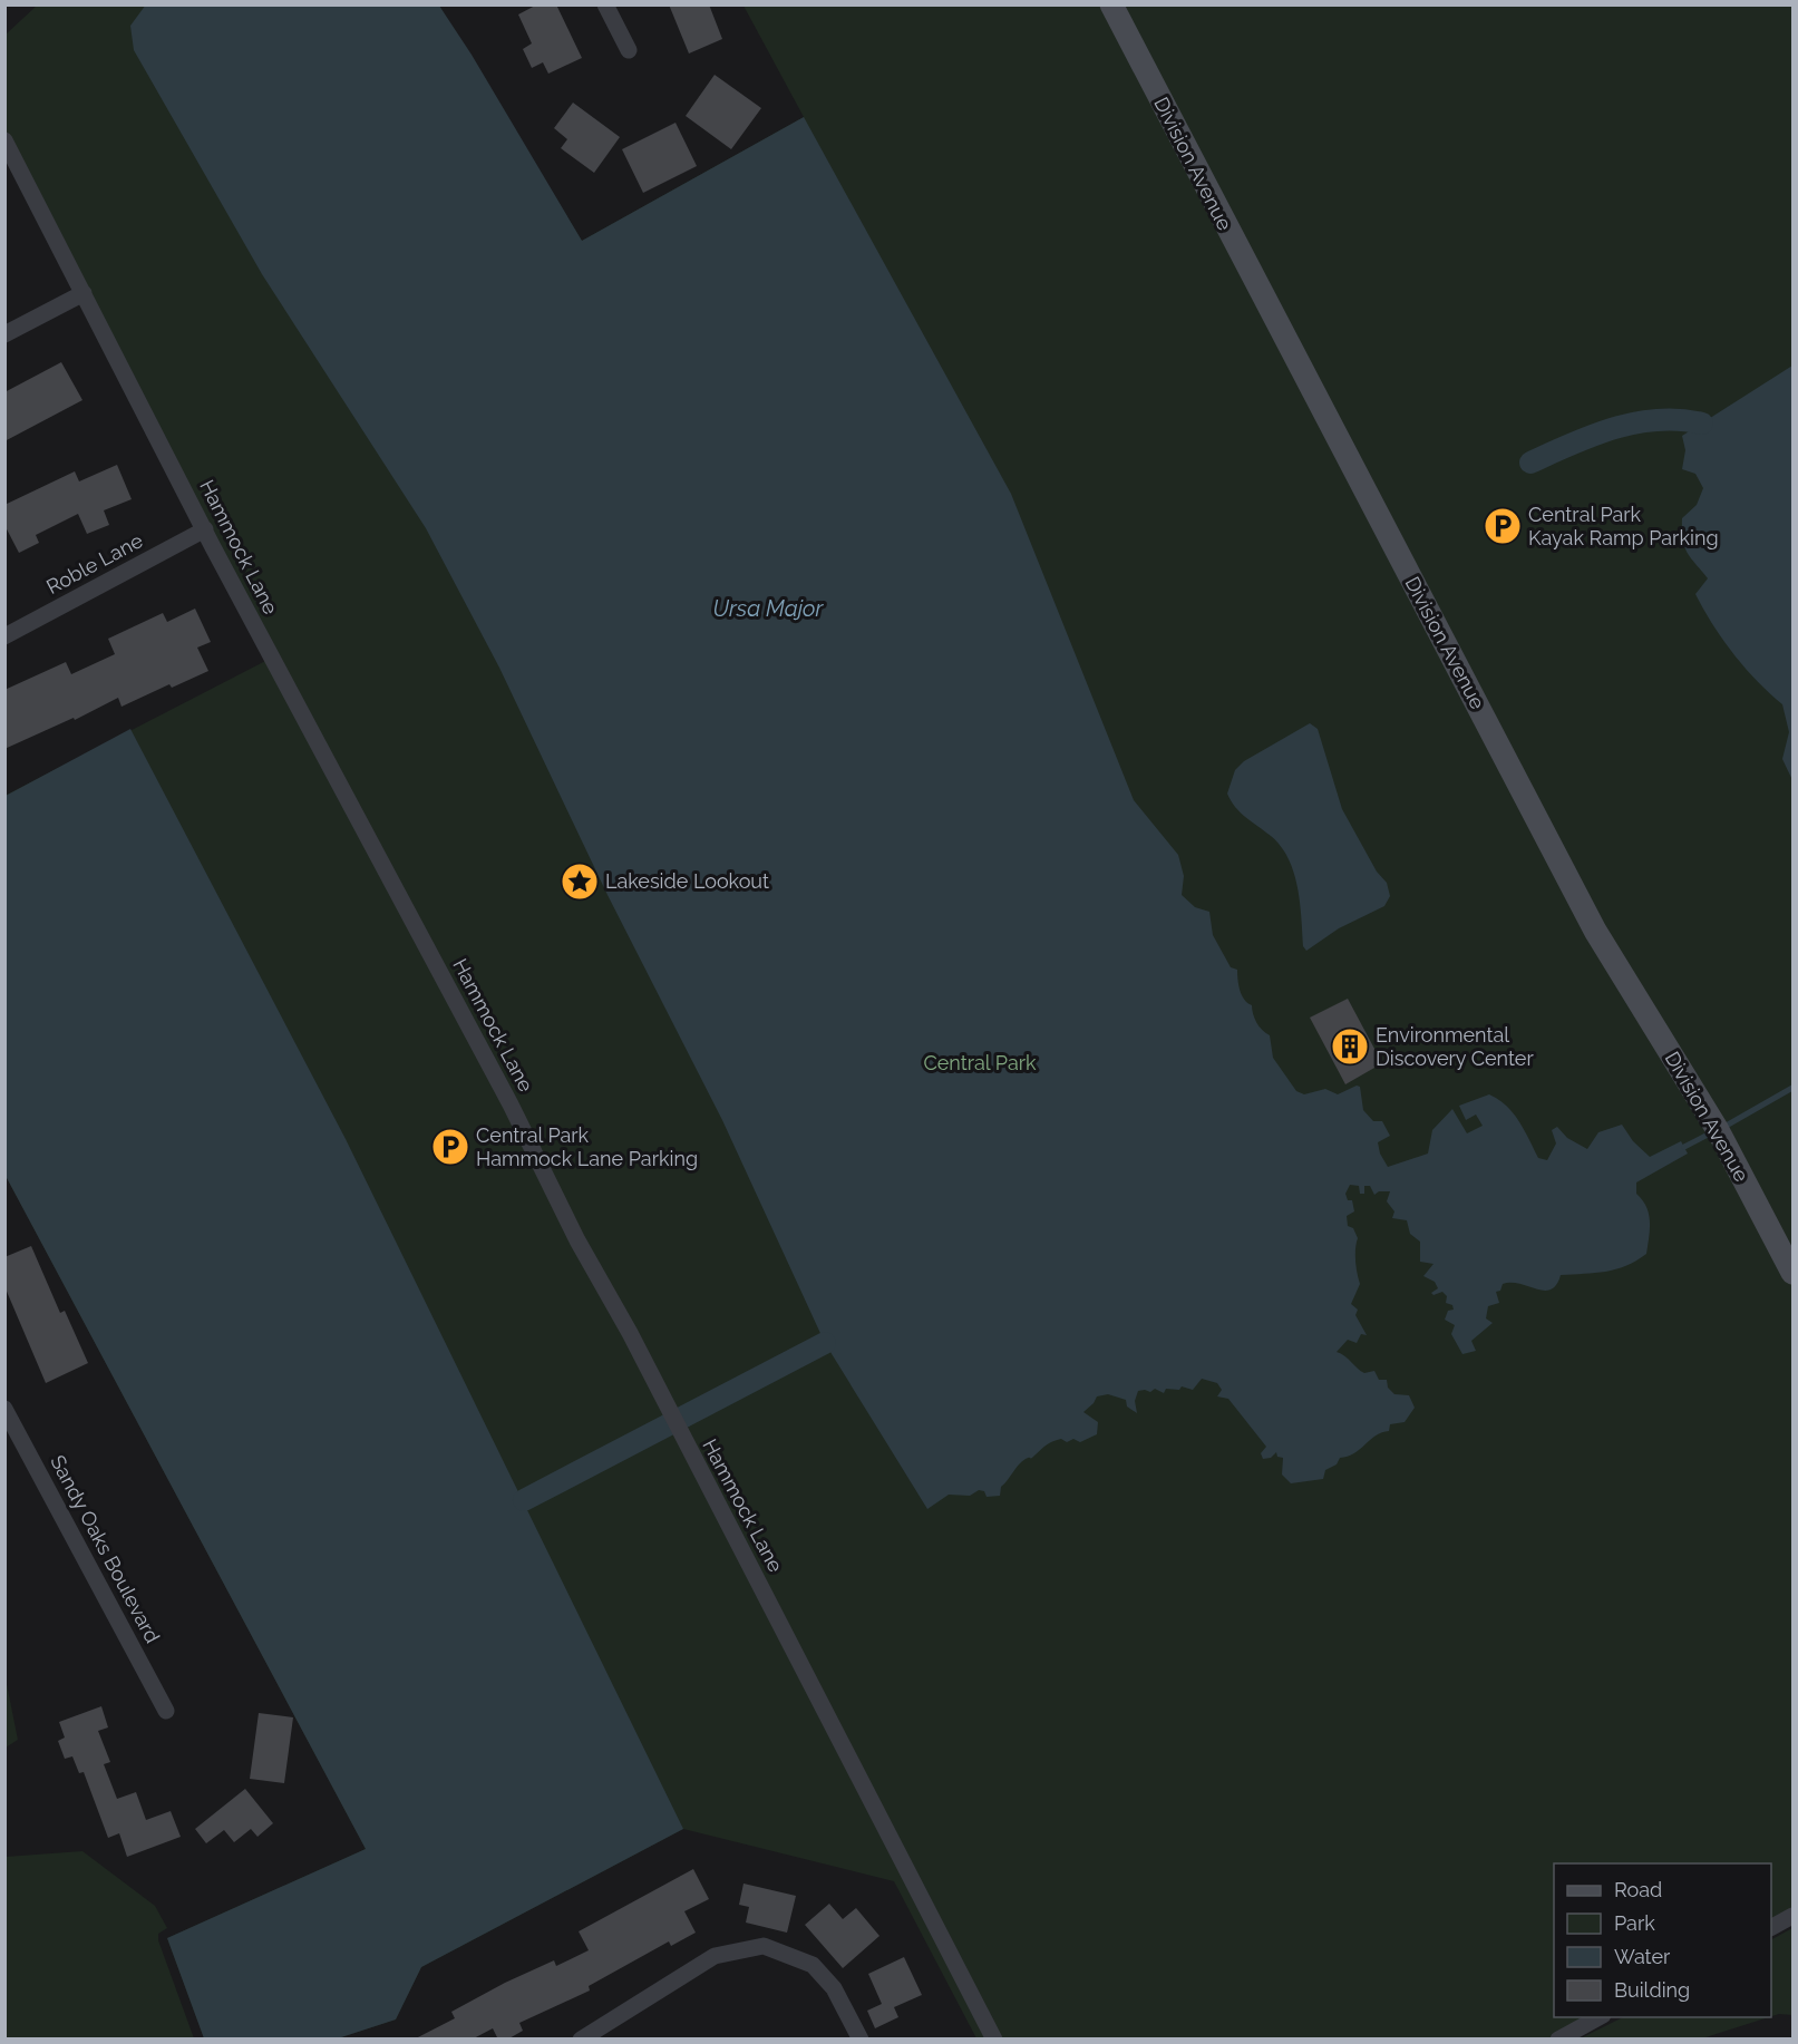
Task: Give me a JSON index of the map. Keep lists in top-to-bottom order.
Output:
{
  "streets": {
    "street": [
      "Division Avenue",
      "Hammock Lane",
      "Roble Lane",
      "Sandy Oaks Boulevard"
    ]
  },
  "crossings": [
    ["Hammock Lane", "Roble Lane"]
  ],
  "water": ["Ursa Major"],
  "parks": ["Central Park"],
  "places": {
    "parking": ["Central Park Kayak Ramp Parking", "Central Park Hammock Lane Parking"],
    "place": ["Lakeside Lookout"],
    "building": ["Environmental Discovery Center"]
  },
  "legend": [
    "Road",
    "Park",
    "Water",
    "Building"
  ]
}
